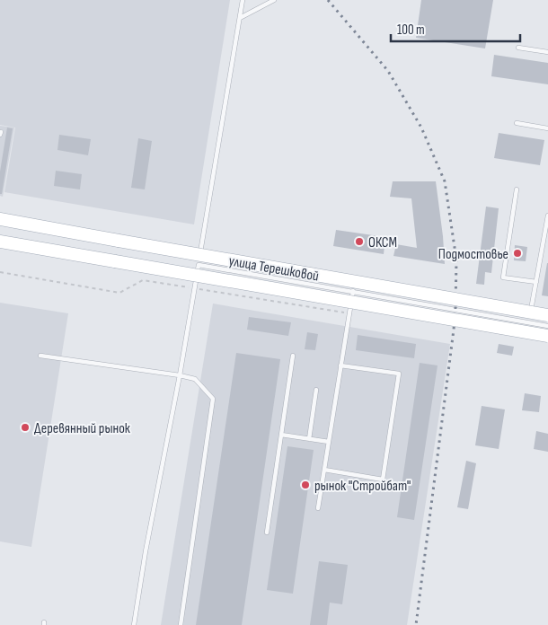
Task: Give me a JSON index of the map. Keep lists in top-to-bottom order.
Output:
{
  "streets": {
    "main road": ["улица Терешковой"]
  },
  "places": [
    "ОКСМ",
    "Подмостовье",
    "Деревянный рынок",
    "рынок \"Стройбат\""
  ],
  "scale_bar": "100 m"
}
